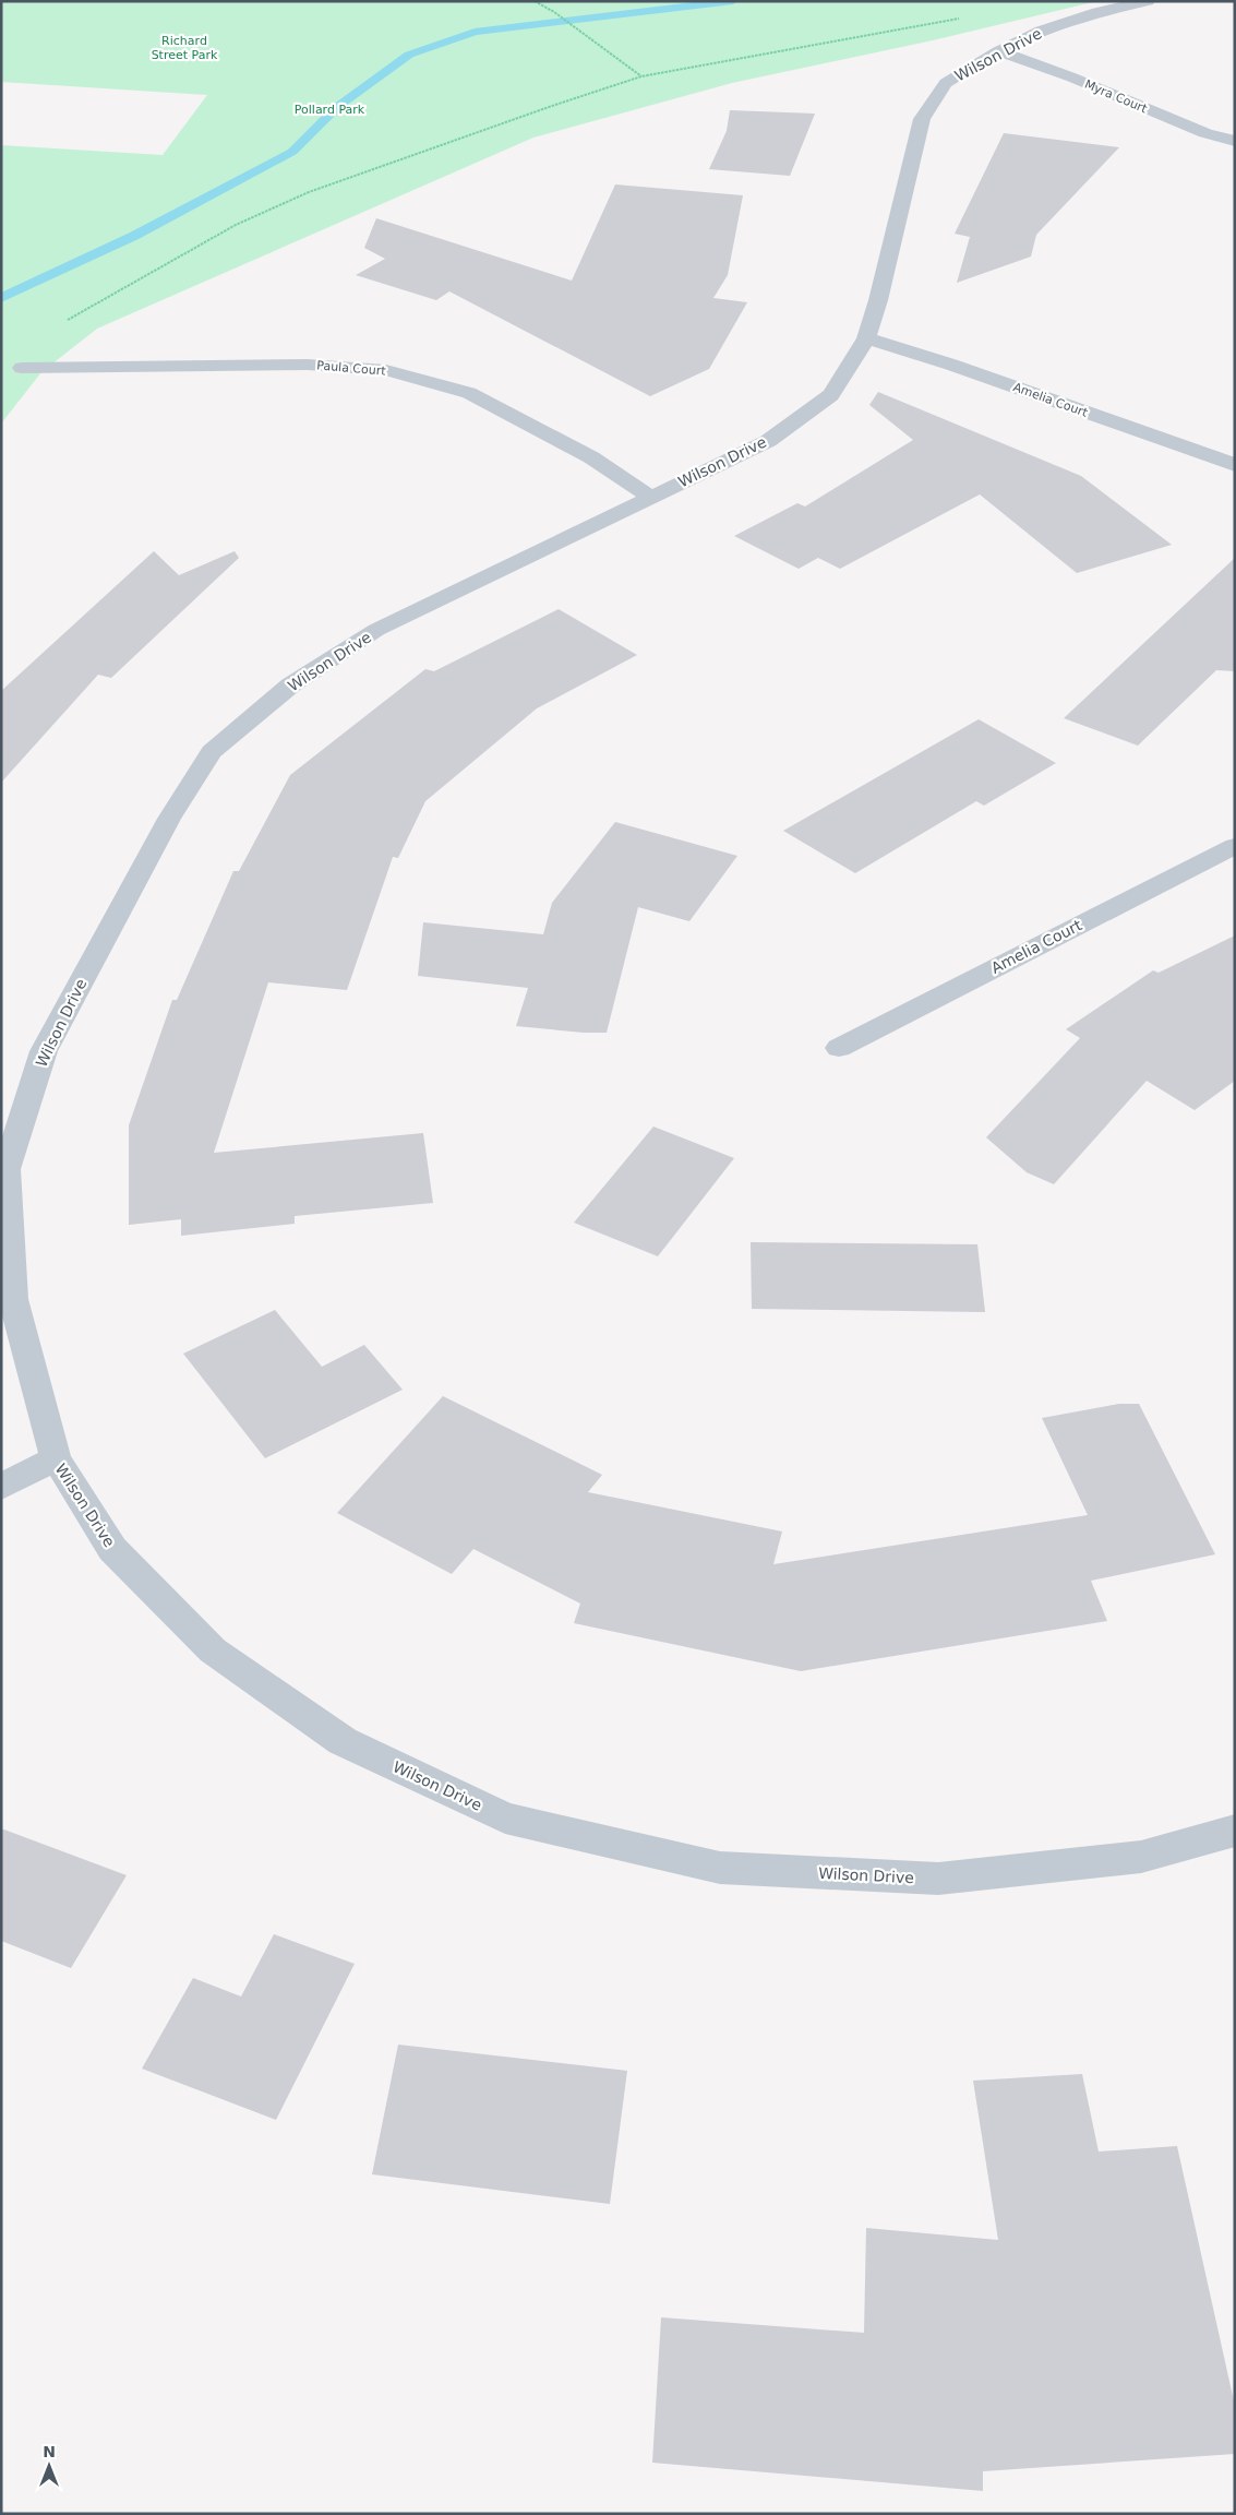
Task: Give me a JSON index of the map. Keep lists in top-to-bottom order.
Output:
{
  "streets": {
    "street": [
      "Wilson Drive",
      "Myra Court",
      "Paula Court",
      "Amelia Court"
    ]
  },
  "crossings": [
    ["Wilson Drive", "Myra Court"],
    ["Wilson Drive", "Paula Court"],
    ["Wilson Drive", "Amelia Court"]
  ],
  "parks": ["Richard Street Park", "Pollard Park"],
  "north": "top"
}
